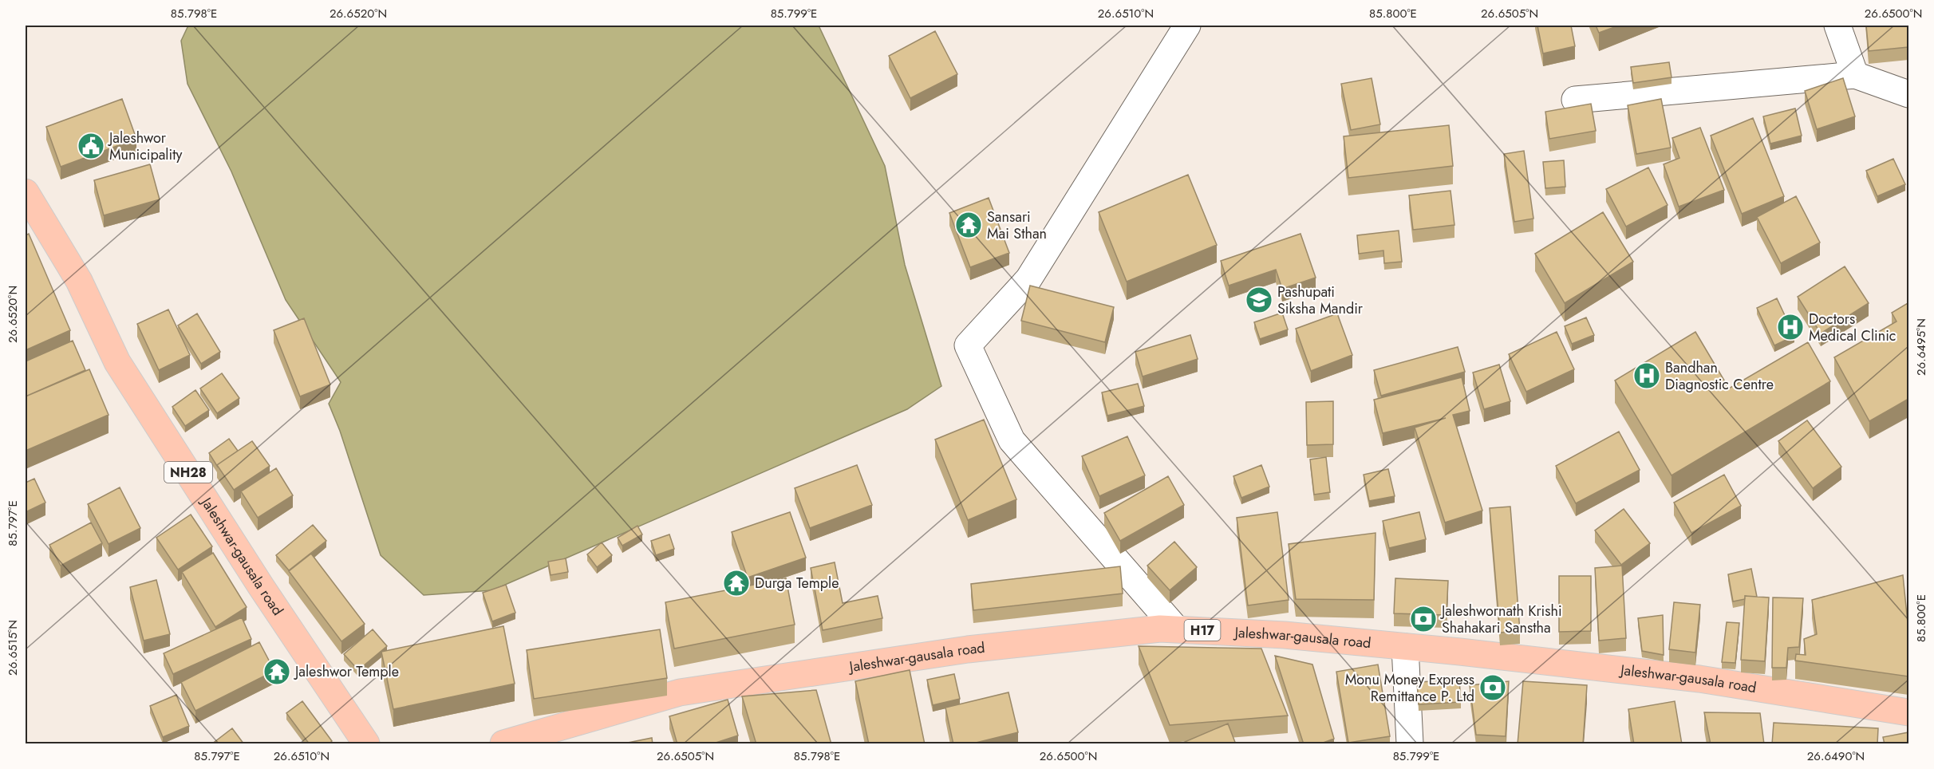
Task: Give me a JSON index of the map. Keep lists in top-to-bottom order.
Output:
{
  "streets": {
    "main road": ["NH28", "Jaleshwar-gausala road", "H17"]
  },
  "places": {
    "public building": ["Jaleshwor Municipality"],
    "temple": ["Sansari Mai Sthan", "Durga Temple", "Jaleshwor Temple"],
    "school or university": ["Pashupati Siksha Mandir"],
    "hospital": ["Doctors Medical Clinic", "Bandhan Diagnostic Centre"],
    "bank": ["Jaleshwornath Krishi Shahakari Sanstha", "Monu Money Express Remittance P. Ltd"]
  },
  "coordinates": [
    "85.798°E",
    "26.6520°N",
    "85.799°E",
    "26.6510°N",
    "85.800°E",
    "26.6505°N",
    "26.6500°N",
    "26.6495°N",
    "85.797°E",
    "26.6515°N",
    "26.6490°N"
  ]
}
